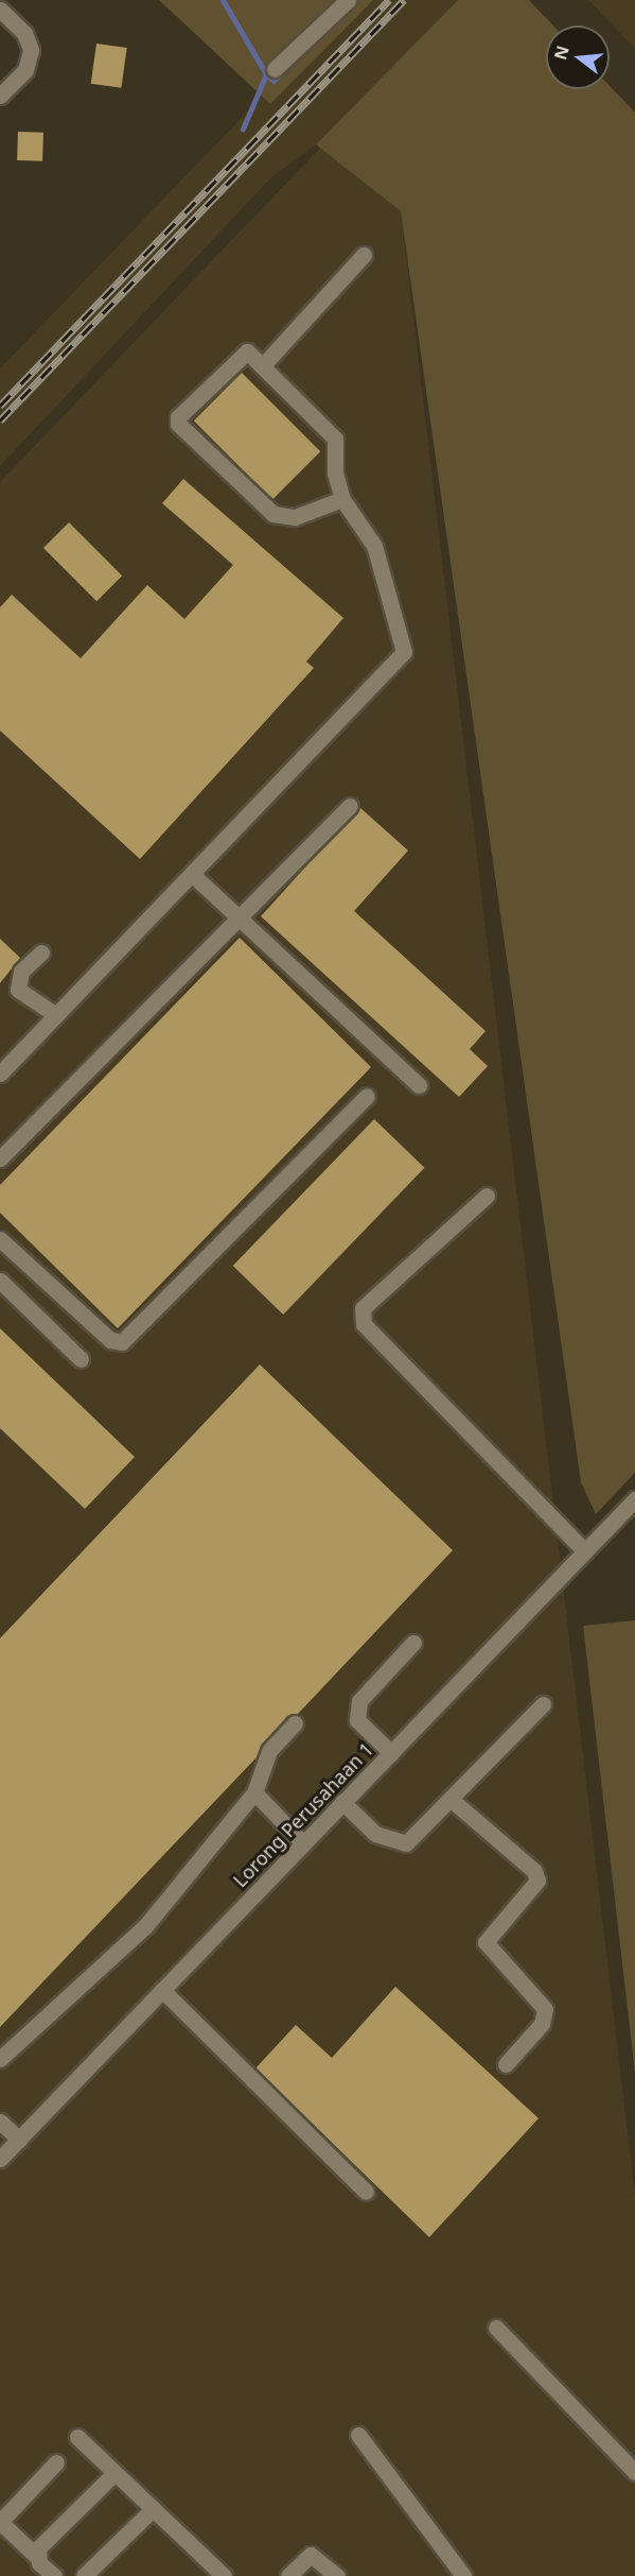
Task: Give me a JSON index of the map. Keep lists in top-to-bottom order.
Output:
{
  "streets": {
    "street": ["Lorong Perusahaan 1"]
  },
  "north": "left"
}
